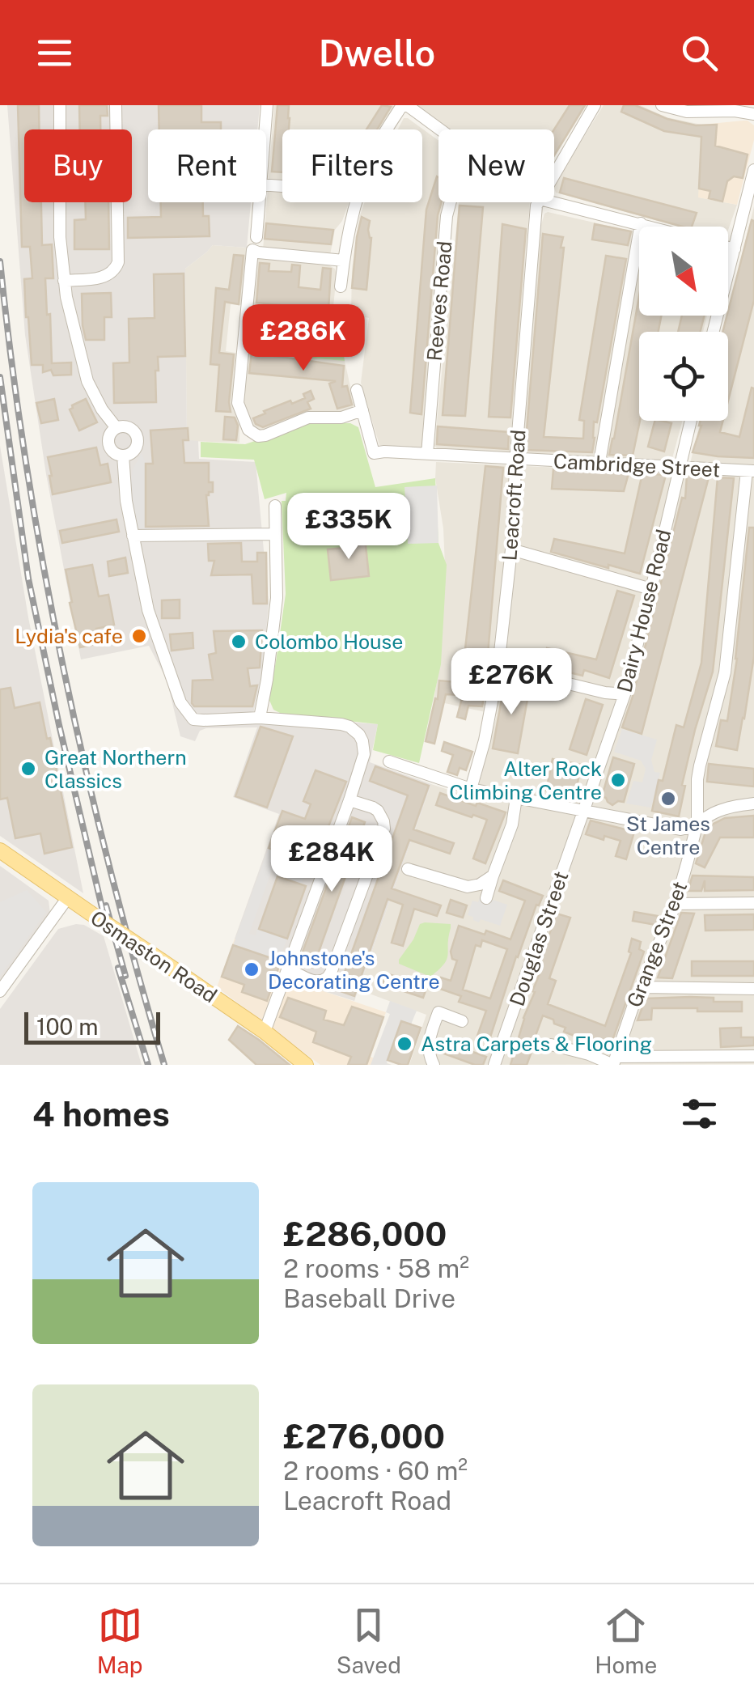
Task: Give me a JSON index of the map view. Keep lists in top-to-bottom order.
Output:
{
  "streets": {
    "main road": ["Osmaston Road"],
    "street": [
      "Reeves Road",
      "Cambridge Street",
      "Leacroft Road",
      "Dairy House Road",
      "Douglas Street",
      "Grange Street"
    ]
  },
  "crossings": [
    ["Reeves Road", "Cambridge Street"],
    ["Cambridge Street", "Leacroft Road"],
    ["Cambridge Street", "Dairy House Road"],
    ["Cambridge Street", "Grange Street"],
    ["Dairy House Road", "Douglas Street"]
  ],
  "places": [
    "Lydia's cafe",
    "Colombo House",
    "Great Northern Classics",
    "Alter Rock Climbing Centre",
    "St James Centre",
    "Johnstone's Decorating Centre",
    "Astra Carpets & Flooring"
  ],
  "scale_bar": "100 m",
  "north": "bottom right",
  "page": {
    "header": "Dwello",
    "chip": [
      "Buy",
      "Rent",
      "Filters",
      "New"
    ],
    "price": [
      "£286K",
      "£335K",
      "£276K",
      "£284K"
    ],
    "scale": "100 m",
    "heading": "4 homes",
    "list": [
      {
        "name": "£286,000",
        "note": "2 rooms · 58 m² · Baseball Drive"
      },
      {
        "name": "£276,000",
        "note": "2 rooms · 60 m² · Leacroft Road"
      }
    ],
    "tabs": ["Map", "Saved", "Home"]
  }
}
